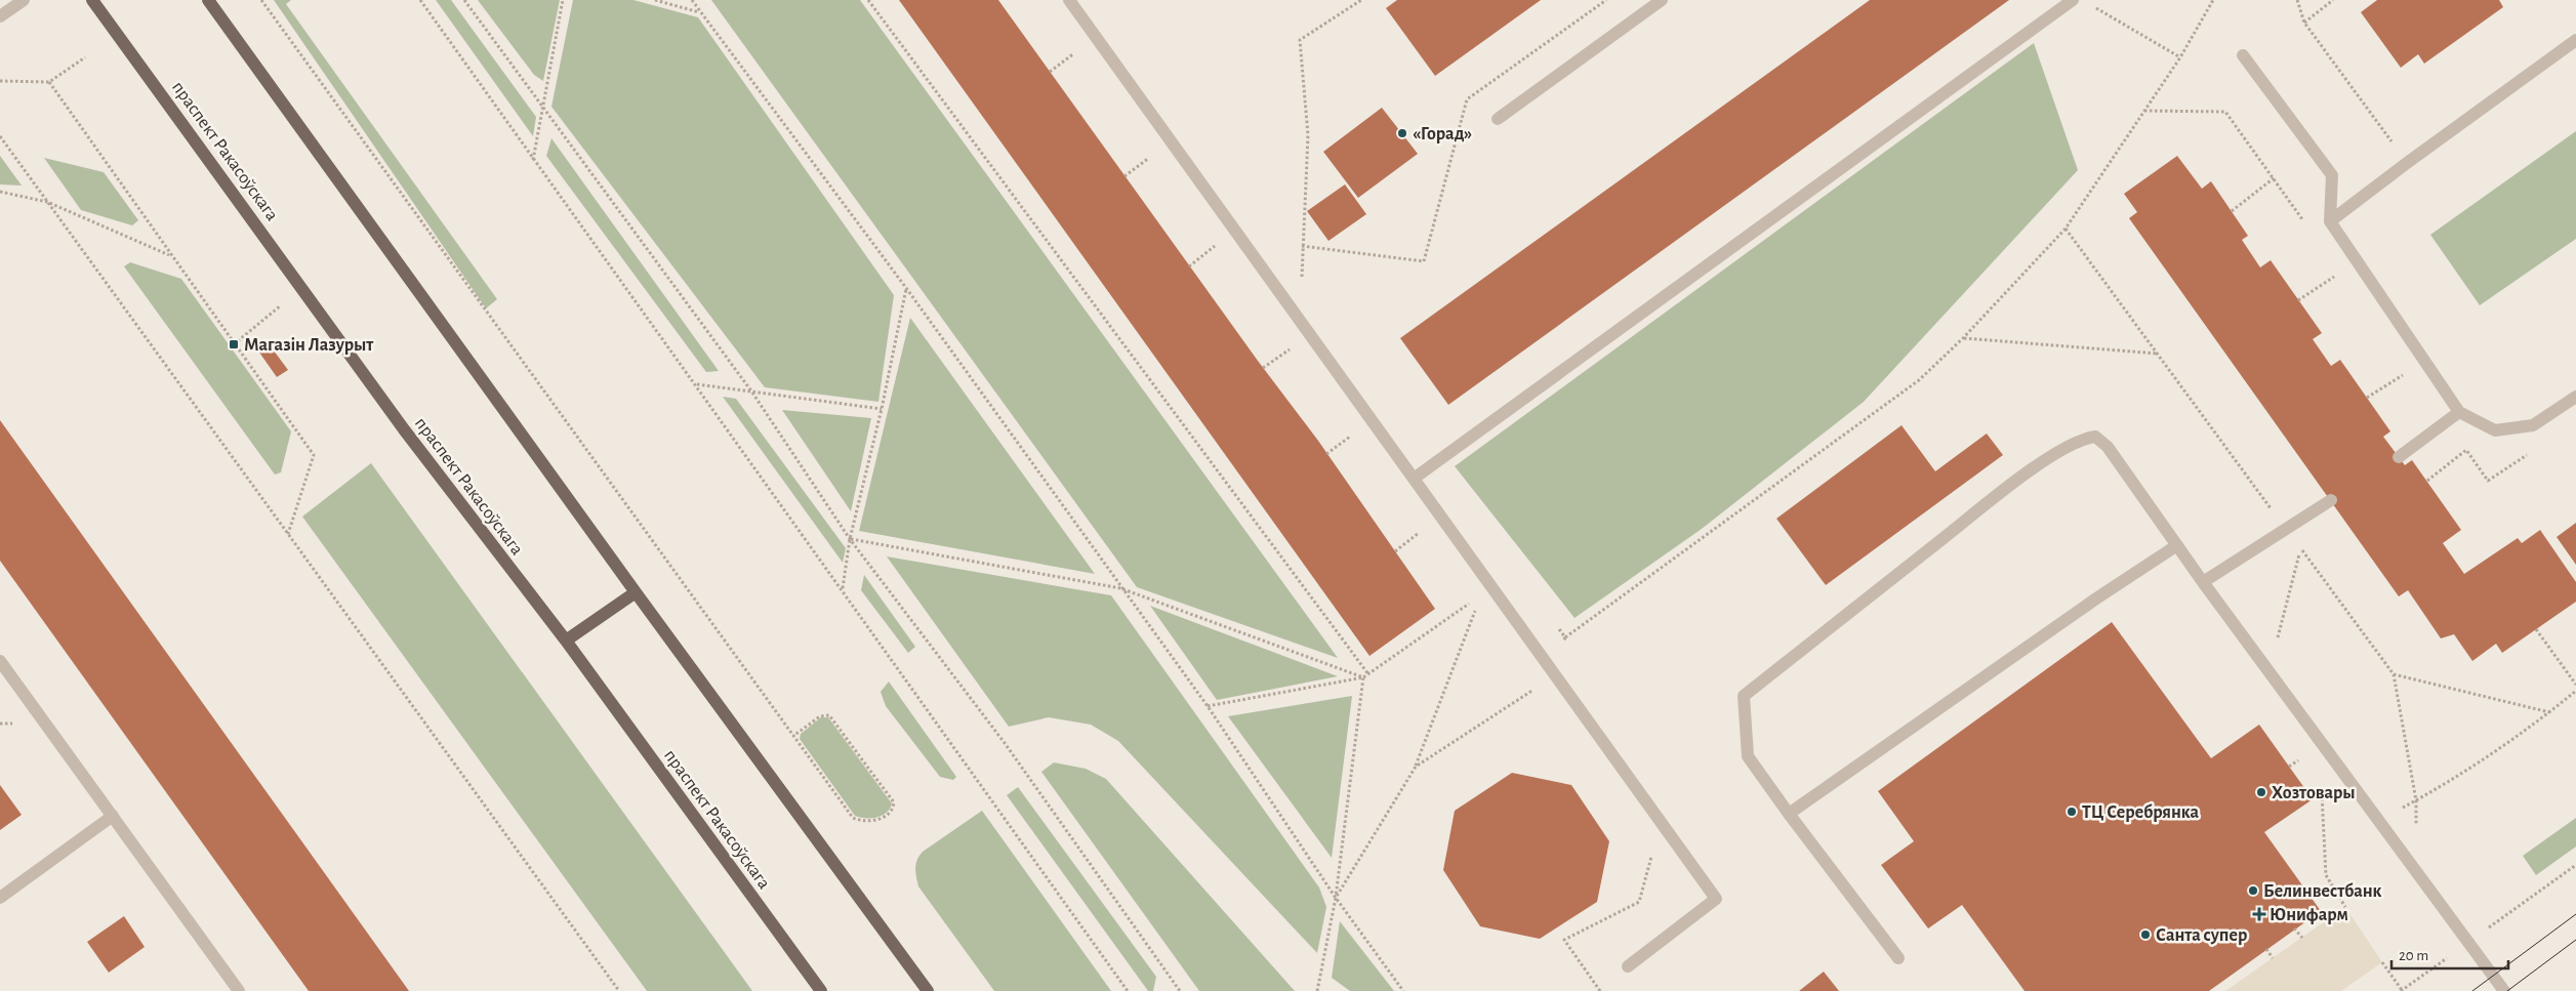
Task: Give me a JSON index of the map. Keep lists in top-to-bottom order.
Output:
{
  "streets": {
    "main road": ["праспект Ракасоўскага"]
  },
  "places": {
    "other": [
      "«Горад»",
      "Хозтовары",
      "ТЦ Серебрянка",
      "Белинвестбанк",
      "Санта супер"
    ],
    "transit": ["Магазін Лазурыт"],
    "health": ["Юнифарм"]
  },
  "scale_bar": "20 m"
}
